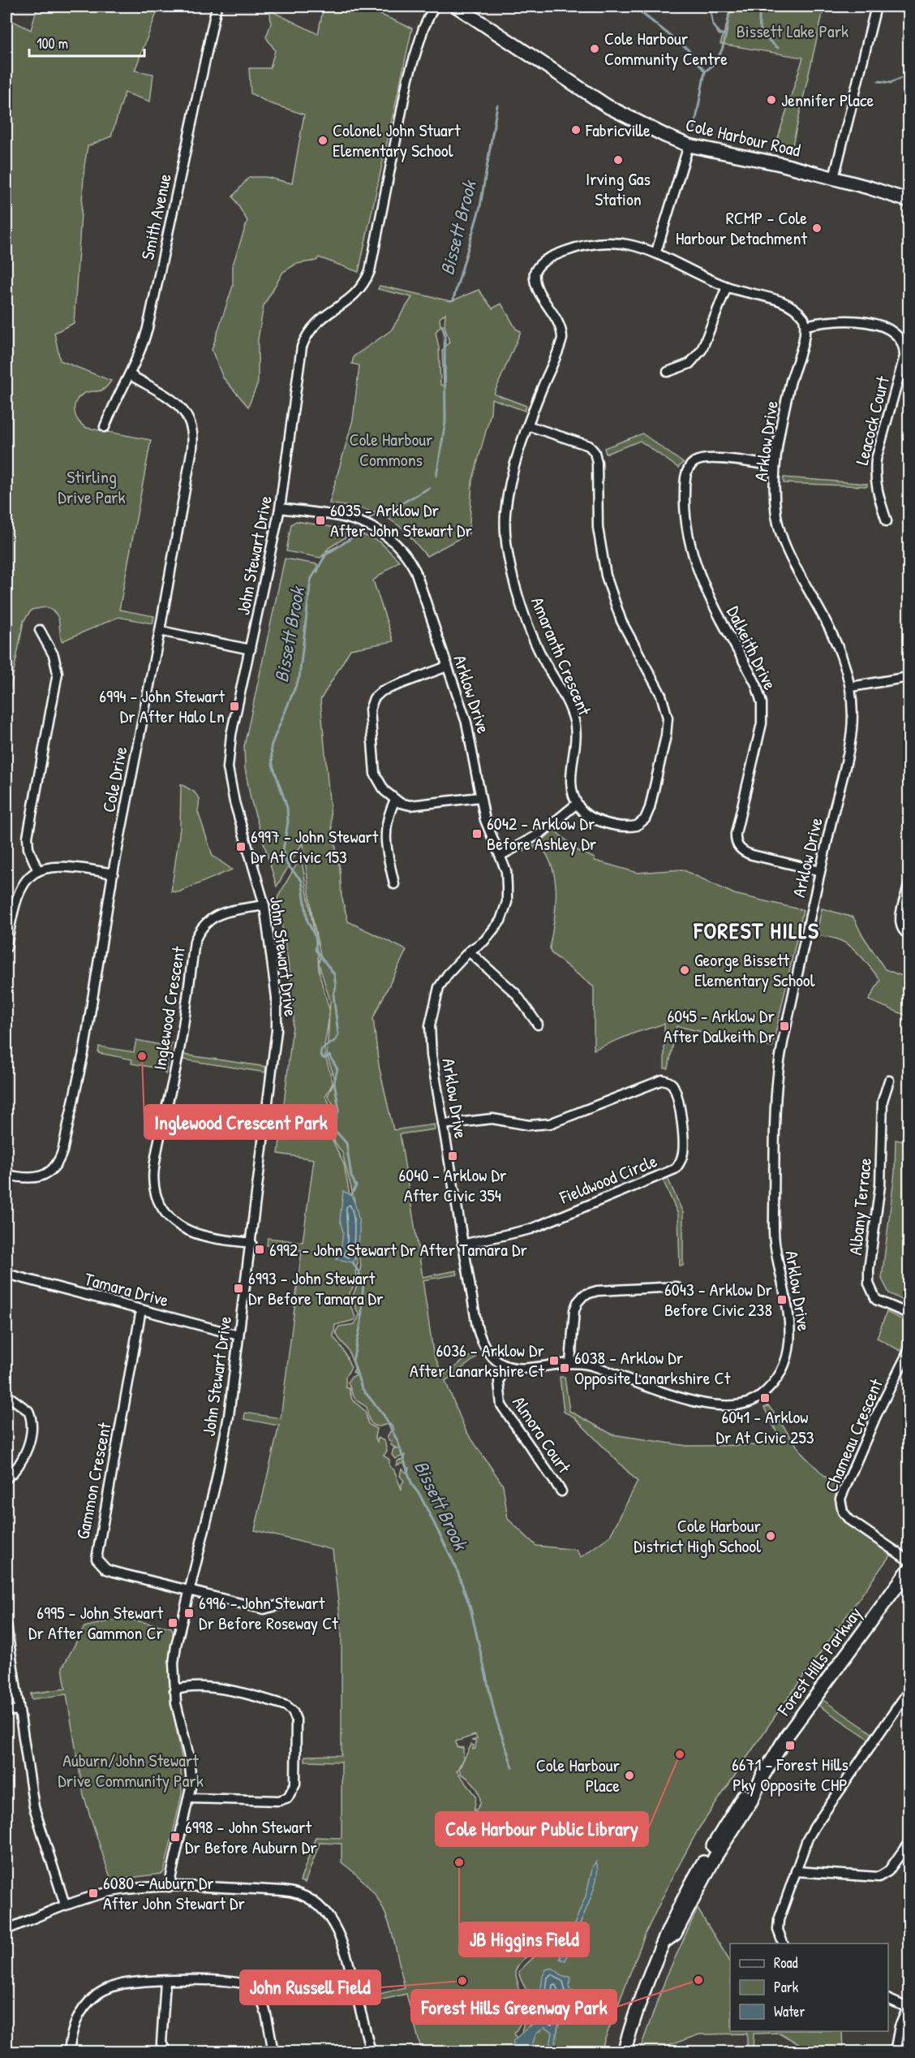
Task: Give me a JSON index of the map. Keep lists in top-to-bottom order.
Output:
{
  "streets": {
    "main road": ["Cole Harbour Road", "Forest Hills Parkway"],
    "street": [
      "Smith Avenue",
      "Leacock Court",
      "Arklow Drive",
      "John Stewart Drive",
      "Dalkeith Drive",
      "Amaranth Crescent",
      "Cole Drive",
      "Inglewood Crescent",
      "Fieldwood Circle",
      "Albany Terrace",
      "Tamara Drive",
      "Almora Court",
      "Chameau Crescent",
      "Gammon Crescent"
    ]
  },
  "crossings": [
    ["Smith Avenue", "Cole Drive"],
    ["Leacock Court", "Arklow Drive"],
    ["Arklow Drive", "John Stewart Drive"],
    ["Arklow Drive", "Dalkeith Drive"],
    ["Arklow Drive", "Fieldwood Circle"],
    ["Arklow Drive", "Almora Court"],
    ["John Stewart Drive", "Inglewood Crescent"],
    ["John Stewart Drive", "Tamara Drive"],
    ["John Stewart Drive", "Gammon Crescent"],
    ["Tamara Drive", "Gammon Crescent"]
  ],
  "districts": ["FOREST HILLS"],
  "water": ["Bissett Brook"],
  "parks": [
    "Bissett Lake Park",
    "Cole Harbour Commons",
    "Stirling Drive Park",
    "Auburn/John Stewart Drive Community Park"
  ],
  "places": {
    "other": [
      "Cole Harbour Community Centre",
      "Jennifer Place",
      "Fabricville",
      "Colonel John Stuart Elementary School",
      "Irving Gas Station",
      "RCMP - Cole Harbour Detachment",
      "George Bissett Elementary School",
      "Inglewood Crescent Park",
      "Cole Harbour District High School",
      "Cole Harbour Public Library",
      "Cole Harbour Place",
      "JB Higgins Field",
      "Forest Hills Greenway Park",
      "John Russell Field"
    ],
    "transit": [
      "6035 - Arklow Dr After John Stewart Dr",
      "6994 - John Stewart Dr After Halo Ln",
      "6042 - Arklow Dr Before Ashley Dr",
      "6997 - John Stewart Dr At Civic 153",
      "6045 - Arklow Dr After Dalkeith Dr",
      "6040 - Arklow Dr After Civic 354",
      "6992 - John Stewart Dr After Tamara Dr",
      "6993 - John Stewart Dr Before Tamara Dr",
      "6043 - Arklow Dr Before Civic 238",
      "6036 - Arklow Dr After Lanarkshire Ct",
      "6038 - Arklow Dr Opposite Lanarkshire Ct",
      "6041 - Arklow Dr At Civic 253",
      "6996 - John Stewart Dr Before Roseway Ct",
      "6995 - John Stewart Dr After Gammon Cr",
      "6671 - Forest Hills Pky Opposite CHP",
      "6998 - John Stewart Dr Before Auburn Dr",
      "6080 - Auburn Dr After John Stewart Dr"
    ]
  },
  "legend": ["Road", "Park", "Water"],
  "scale_bar": "100 m"
}
